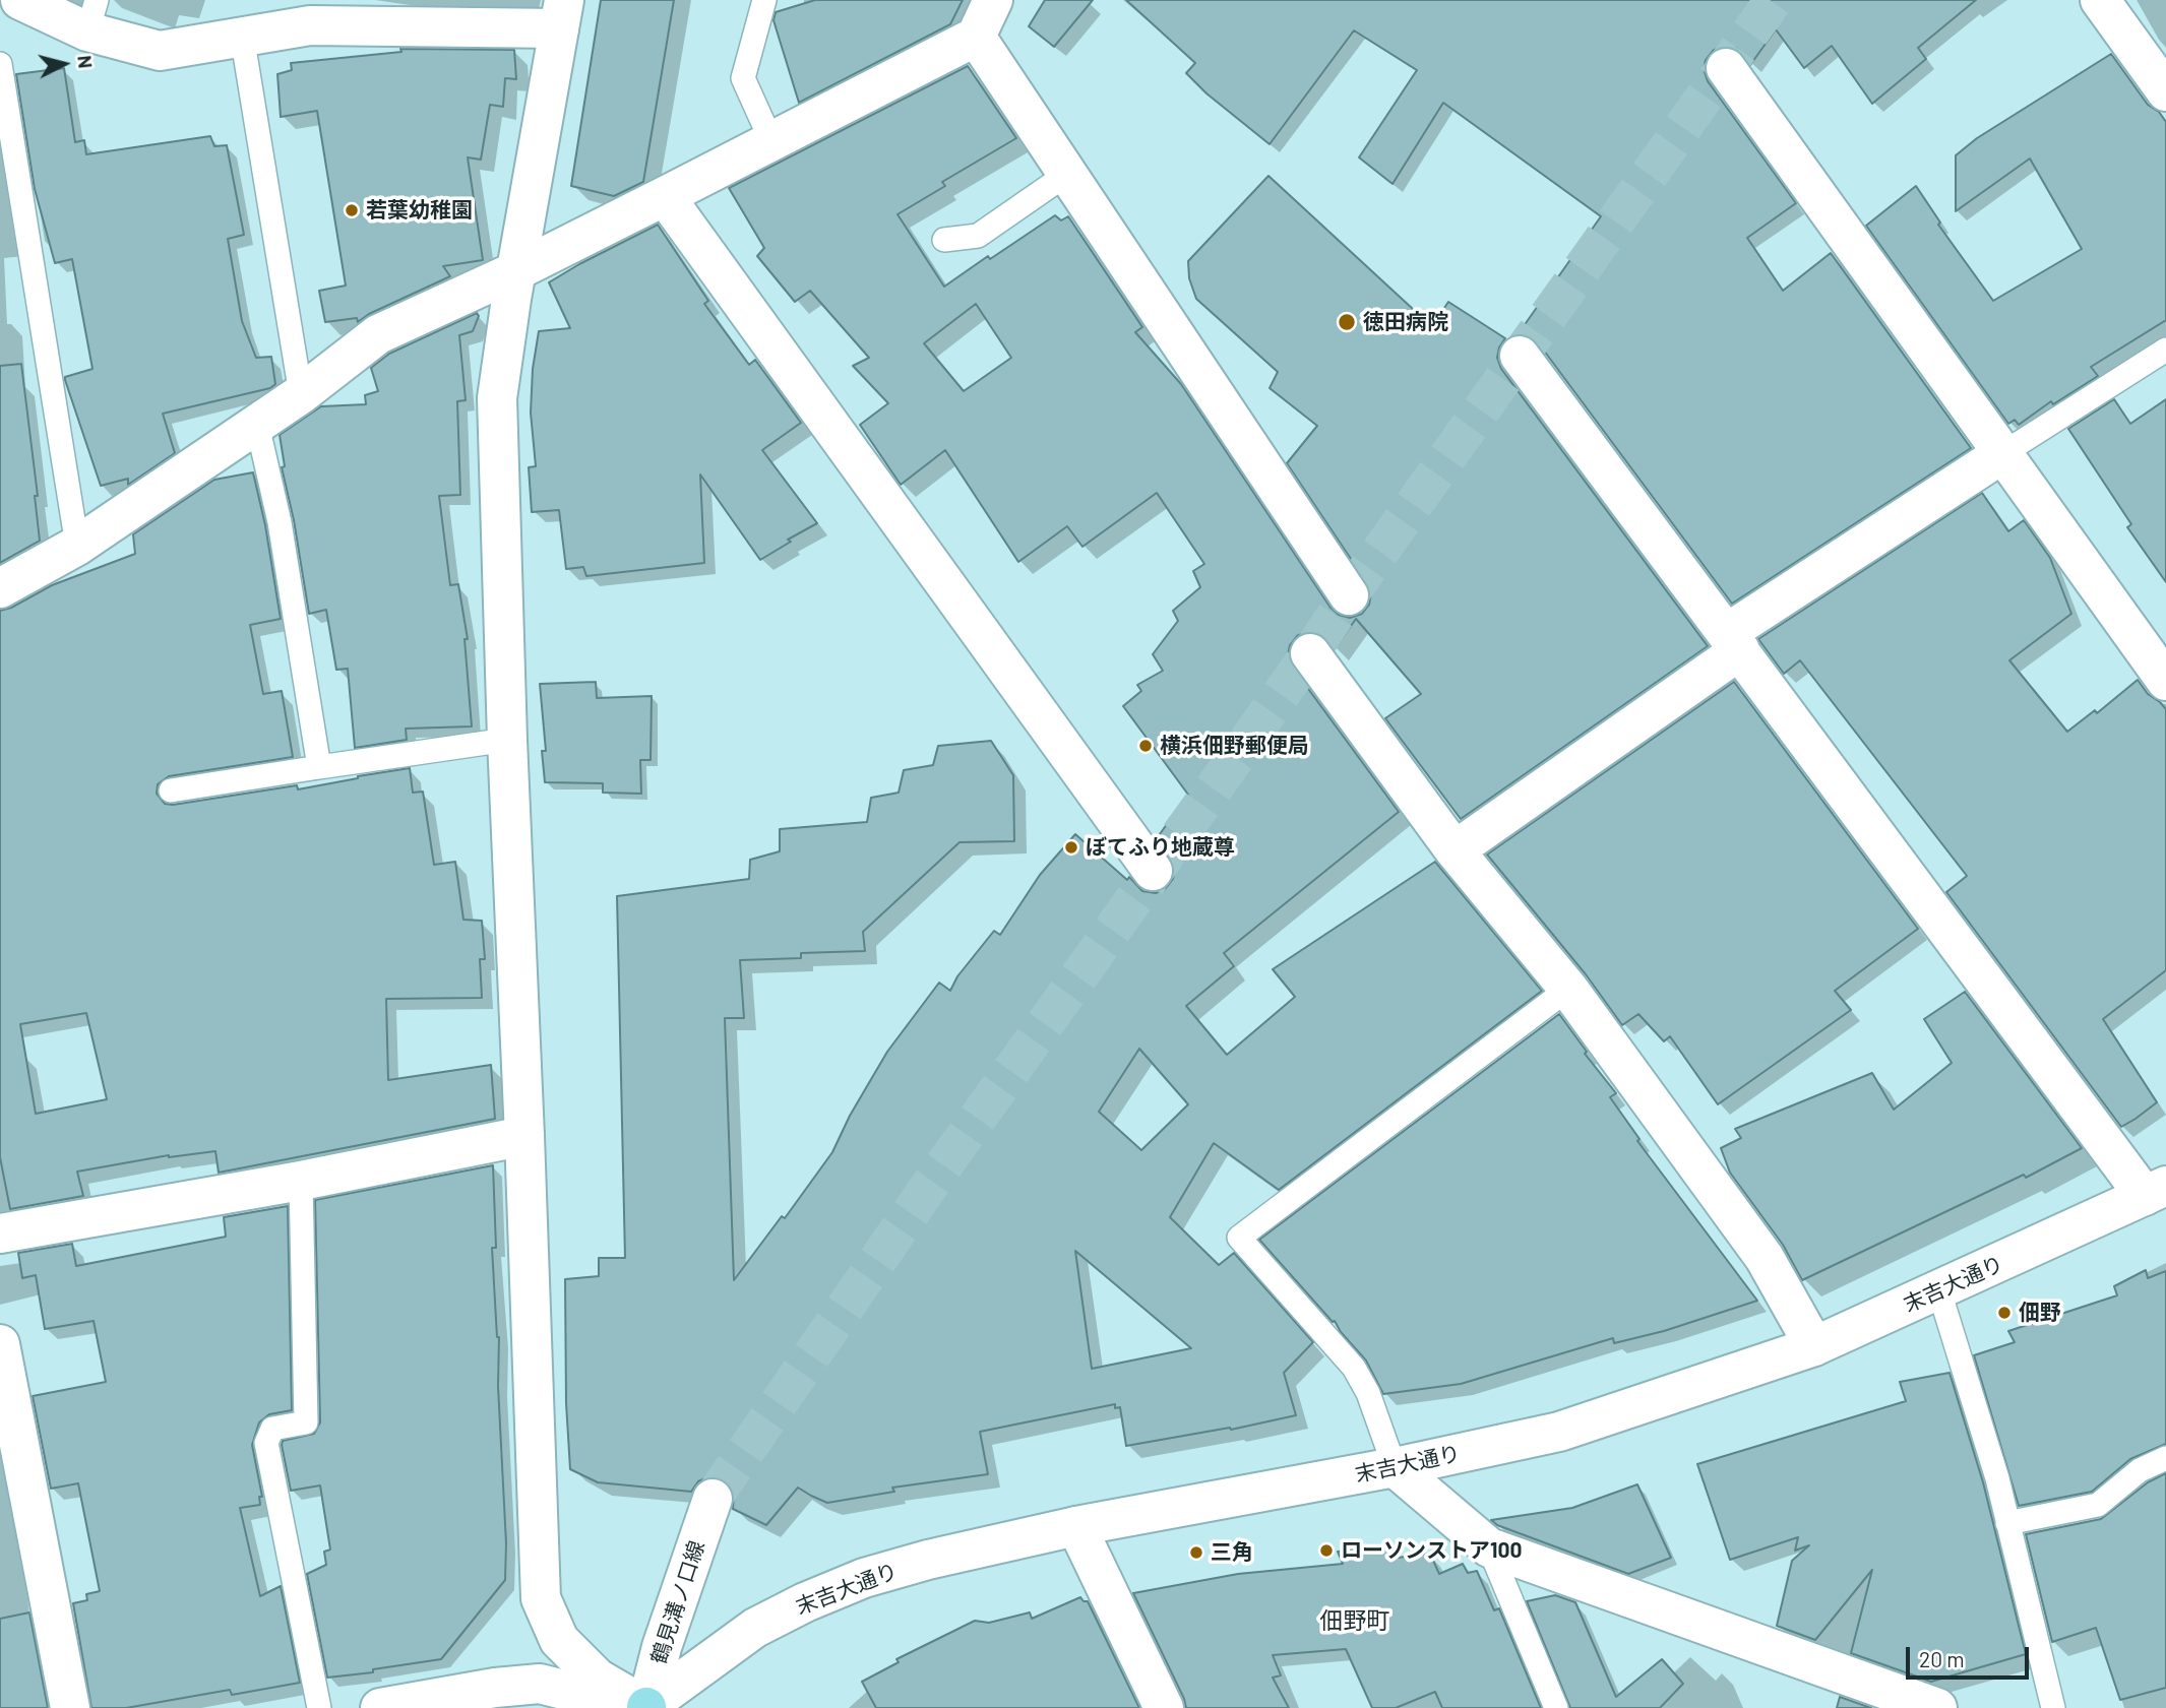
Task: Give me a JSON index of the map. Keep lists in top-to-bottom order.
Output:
{
  "streets": {
    "street": ["末吉大通り", "鶴見溝ノ口線"]
  },
  "crossings": [
    ["末吉大通り", "鶴見溝ノ口線"]
  ],
  "districts": ["佃野町"],
  "places": [
    "若葉幼稚園",
    "徳田病院",
    "横浜佃野郵便局",
    "ぼてふり地蔵尊",
    "佃野",
    "ローソンストア100",
    "三角"
  ],
  "scale_bar": "20 m",
  "north": "right"
}
